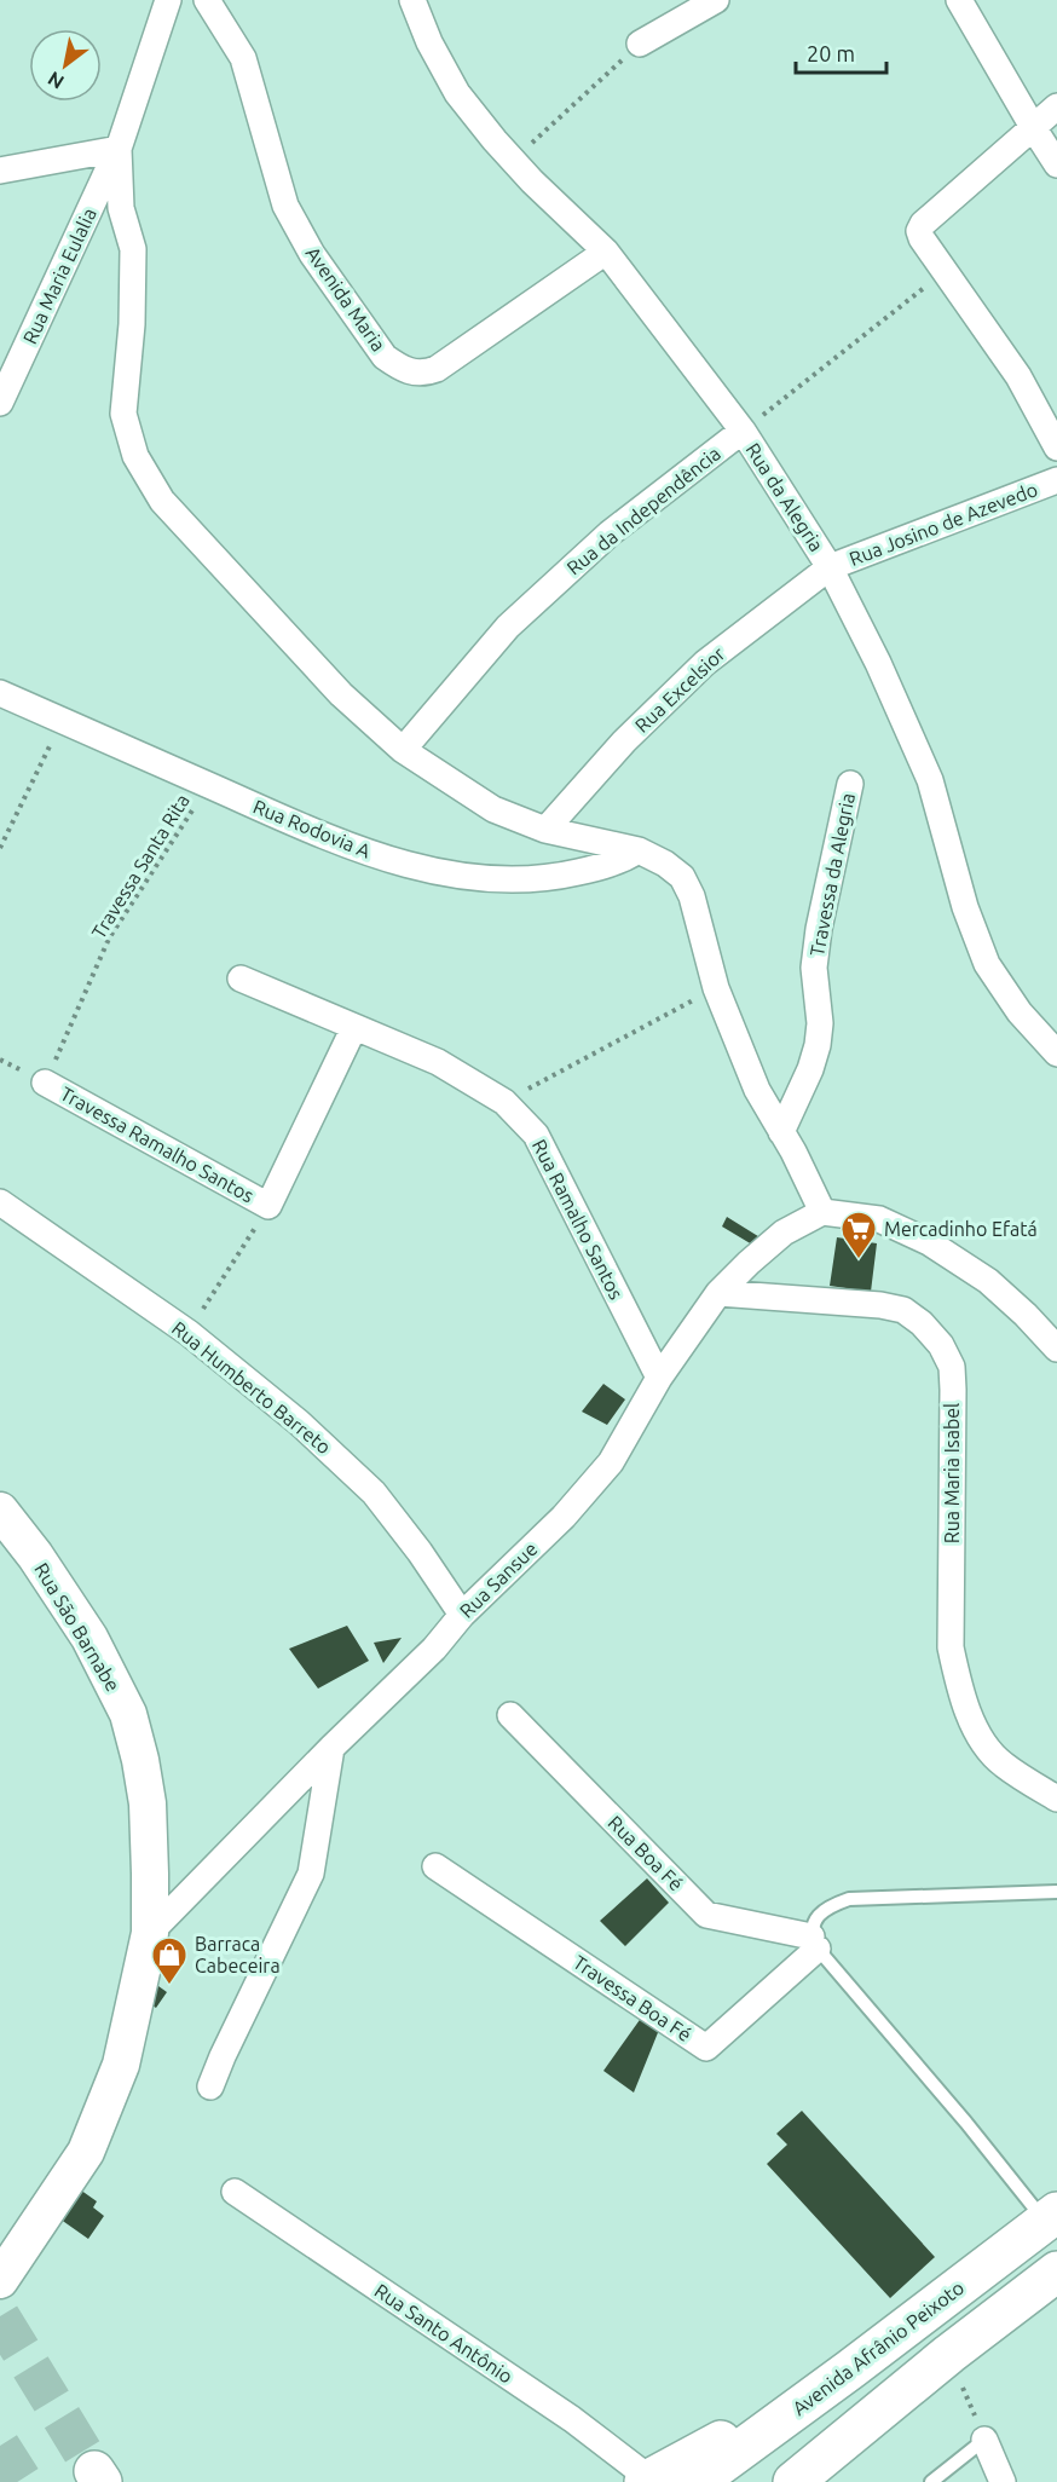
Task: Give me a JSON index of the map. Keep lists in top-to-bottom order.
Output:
{
  "streets": {
    "main road": ["Avenida Afrânio Peixoto"],
    "street": [
      "Rua Maria Eulalia",
      "Avenida Maria",
      "Rua da Alegria",
      "Rua da Independência",
      "Rua Josino de Azevedo",
      "Rua Excelsior",
      "Rua Rodovia A",
      "Travessa da Alegria",
      "Travessa Ramalho Santos",
      "Rua Ramalho Santos",
      "Rua Humberto Barreto",
      "Rua Maria Isabel",
      "Rua Sansue",
      "Rua São Barnabe",
      "Rua Boa Fé",
      "Travessa Boa Fé",
      "Rua Santo Antônio"
    ],
    "path": ["Travessa Santa Rita"]
  },
  "crossings": [
    ["Avenida Maria", "Rua da Alegria"],
    ["Rua da Alegria", "Rua da Independência"],
    ["Rua da Alegria", "Rua Josino de Azevedo"],
    ["Rua da Alegria", "Rua Excelsior"],
    ["Rua Josino de Azevedo", "Rua Excelsior"],
    ["Rua Rodovia A", "Travessa Santa Rita"],
    ["Travessa Santa Rita", "Travessa Ramalho Santos"],
    ["Rua Ramalho Santos", "Rua Sansue"],
    ["Rua Humberto Barreto", "Rua Sansue"],
    ["Rua Maria Isabel", "Rua Sansue"],
    ["Rua Sansue", "Rua São Barnabe"],
    ["Rua Boa Fé", "Travessa Boa Fé"]
  ],
  "places": {
    "supermarket": ["Mercadinho Efatá"],
    "shop": ["Barraca Cabeceira"]
  },
  "scale_bar": "20 m",
  "north": "bottom left"
}
